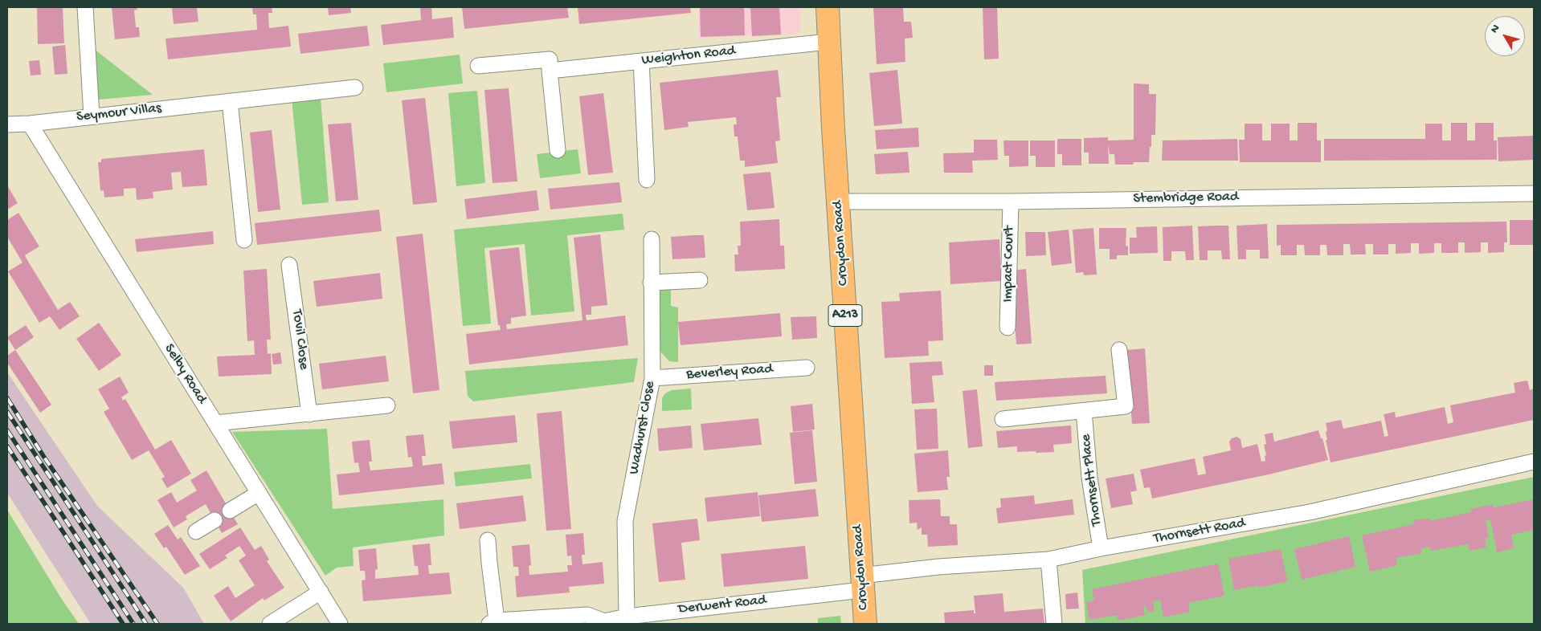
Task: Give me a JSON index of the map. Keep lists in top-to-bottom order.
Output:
{
  "streets": {
    "main road": ["Croydon Road", "A213"],
    "street": [
      "Weighton Road",
      "Seymour Villas",
      "Stembridge Road",
      "Impact Court",
      "Tovil Close",
      "Beverley Road",
      "Selby Road",
      "Wadhurst Close",
      "Thornsett Place",
      "Thornsett Road",
      "Derwent Road"
    ]
  },
  "crossings": [
    ["Weighton Road", "Croydon Road"],
    ["Seymour Villas", "Selby Road"],
    ["Stembridge Road", "Croydon Road"],
    ["Stembridge Road", "Impact Court"],
    ["Croydon Road", "Thornsett Road"],
    ["Croydon Road", "Derwent Road"],
    ["Beverley Road", "Wadhurst Close"],
    ["Wadhurst Close", "Derwent Road"],
    ["Thornsett Place", "Thornsett Road"],
    ["Thornsett Road", "Derwent Road"]
  ],
  "north": "top left"
}
